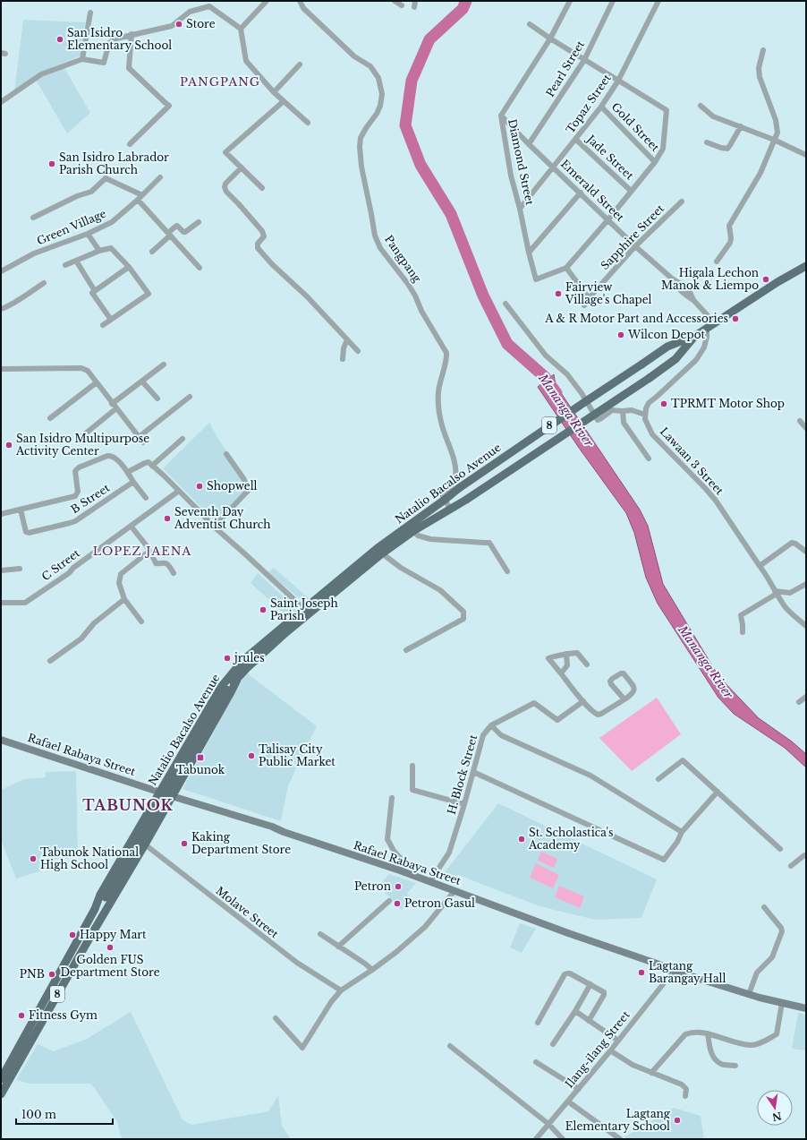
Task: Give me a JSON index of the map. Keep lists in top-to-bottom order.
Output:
{
  "streets": {
    "main road": ["8", "Natalio Bacalso Avenue", "Rafael Rabaya Street"],
    "street": [
      "Pearl Street",
      "Topaz Street",
      "Gold Street",
      "Jade Street",
      "Diamond Street",
      "Emerald Street",
      "Green Village",
      "Sapphire Street",
      "Pangpang",
      "Lawaan 3 Street",
      "B Street",
      "C Street",
      "H. Block Street",
      "Molave Street",
      "Ilang-ilang Street"
    ]
  },
  "crossings": [
    ["Pearl Street", "Emerald Street"],
    ["Topaz Street", "Gold Street"],
    ["Topaz Street", "Jade Street"],
    ["Topaz Street", "Diamond Street"],
    ["Topaz Street", "Emerald Street"],
    ["Diamond Street", "Emerald Street"],
    ["Emerald Street", "Sapphire Street"],
    ["Emerald Street", "Natalio Bacalso Avenue"],
    ["Pangpang", "Natalio Bacalso Avenue"],
    ["Natalio Bacalso Avenue", "Rafael Rabaya Street"],
    ["Natalio Bacalso Avenue", "Molave Street"],
    ["Rafael Rabaya Street", "H. Block Street"],
    ["Rafael Rabaya Street", "Ilang-ilang Street"]
  ],
  "districts": ["PANGPANG", "LOPEZ JAENA", "TABUNOK"],
  "water": ["Mananga River"],
  "places": {
    "other": [
      "Store",
      "San Isidro Elementary School",
      "San Isidro Labrador Parish Church",
      "Higala Lechon Manok & Liempo",
      "Fairview Village's Chapel",
      "A & R Motor Part and Accessories",
      "Wilcon Depot",
      "TPRMT Motor Shop",
      "San Isidro Multipurpose Activity Center",
      "Shopwell",
      "Seventh Day Adventist Church",
      "Saint Joseph Parish",
      "jrules",
      "Talisay City Public Market",
      "St. Scholastica's Academy",
      "Kaking Department Store",
      "Tabunok National High School",
      "Petron",
      "Petron Gasul",
      "Happy Mart",
      "Golden FUS Department Store",
      "Lagtang Barangay Hall",
      "PNB",
      "Fitness Gym",
      "Lagtang Elementary School"
    ],
    "transit": ["Tabunok"]
  },
  "scale_bar": "100 m",
  "north": "bottom"
}
